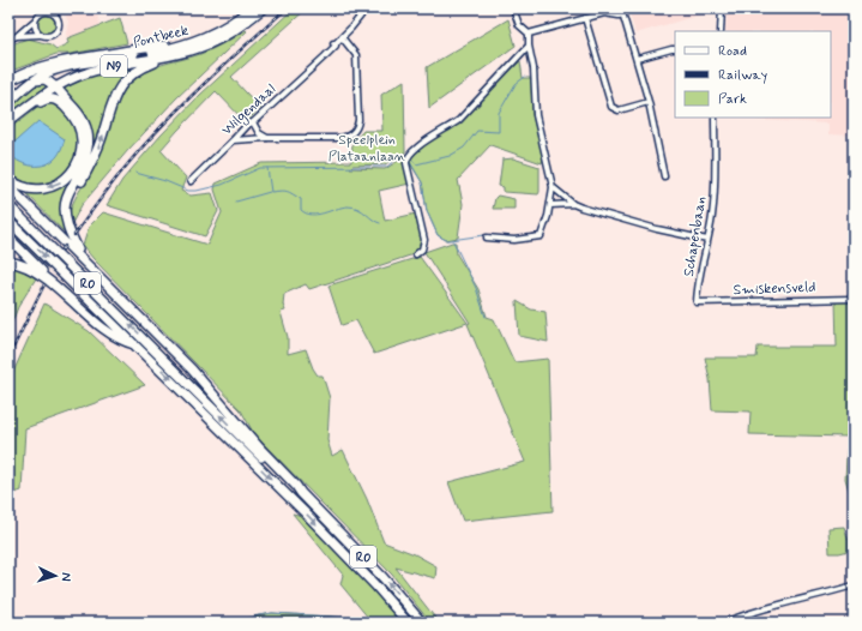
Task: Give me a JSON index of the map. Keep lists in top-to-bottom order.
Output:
{
  "streets": {
    "highway": ["Pontbeek", "N9", "R0"],
    "street": ["Wilgendaal", "Schapenbaan", "Smiskensveld"]
  },
  "crossings": [
    ["Pontbeek", "N9"],
    ["Schapenbaan", "Smiskensveld"]
  ],
  "parks": ["Speelplein Plataanlaan"],
  "legend": ["Road", "Railway", "Park"],
  "north": "right"
}
